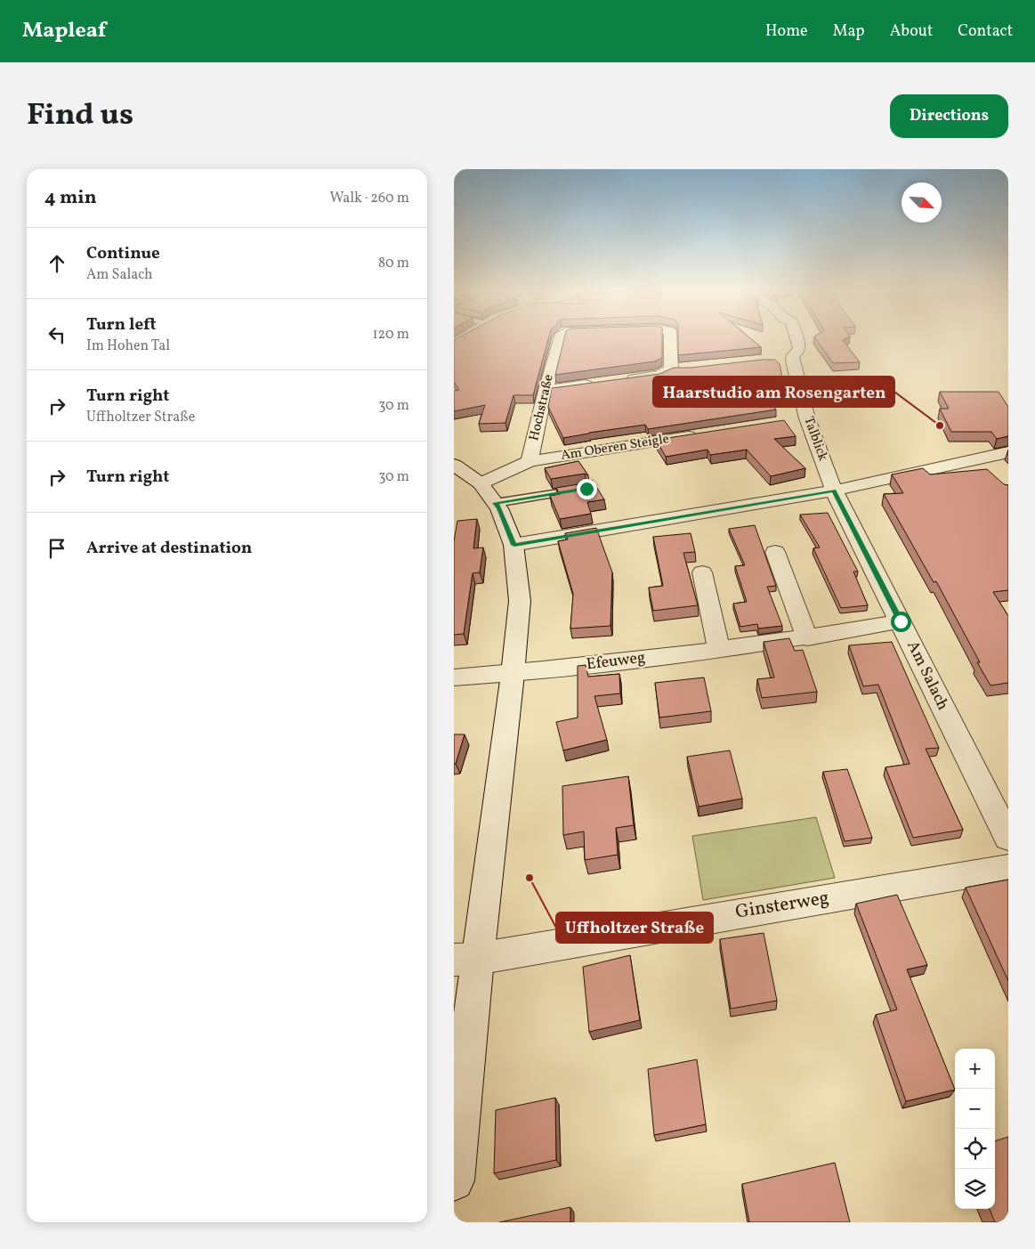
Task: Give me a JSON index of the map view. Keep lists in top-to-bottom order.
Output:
{
  "streets": {
    "street": [
      "Hochstraße",
      "Talblick",
      "Am Oberen Steigle",
      "Efeuweg",
      "Am Salach",
      "Ginsterweg"
    ]
  },
  "crossings": [
    ["Hochstraße", "Am Oberen Steigle"],
    ["Talblick", "Am Salach"],
    ["Efeuweg", "Am Salach"]
  ],
  "places": ["Haarstudio am Rosengarten", "Uffholtzer Straße"],
  "north": "bottom right",
  "page": {
    "header": "Mapleaf",
    "nav": [
      "Home",
      "Map",
      "About",
      "Contact"
    ],
    "title": "Find us",
    "buttons": "Directions",
    "heading": ["4 min", "Walk · 260 m"],
    "list": [
      ["Continue", "Am Salach", "80 m"],
      ["Turn left", "Im Hohen Tal", "120 m"],
      ["Turn right", "Uffholtzer Straße", "30 m"],
      ["Turn right", "30 m"],
      "Arrive at destination"
    ],
    "map_buttons": ["+", "−"]
  }
}
